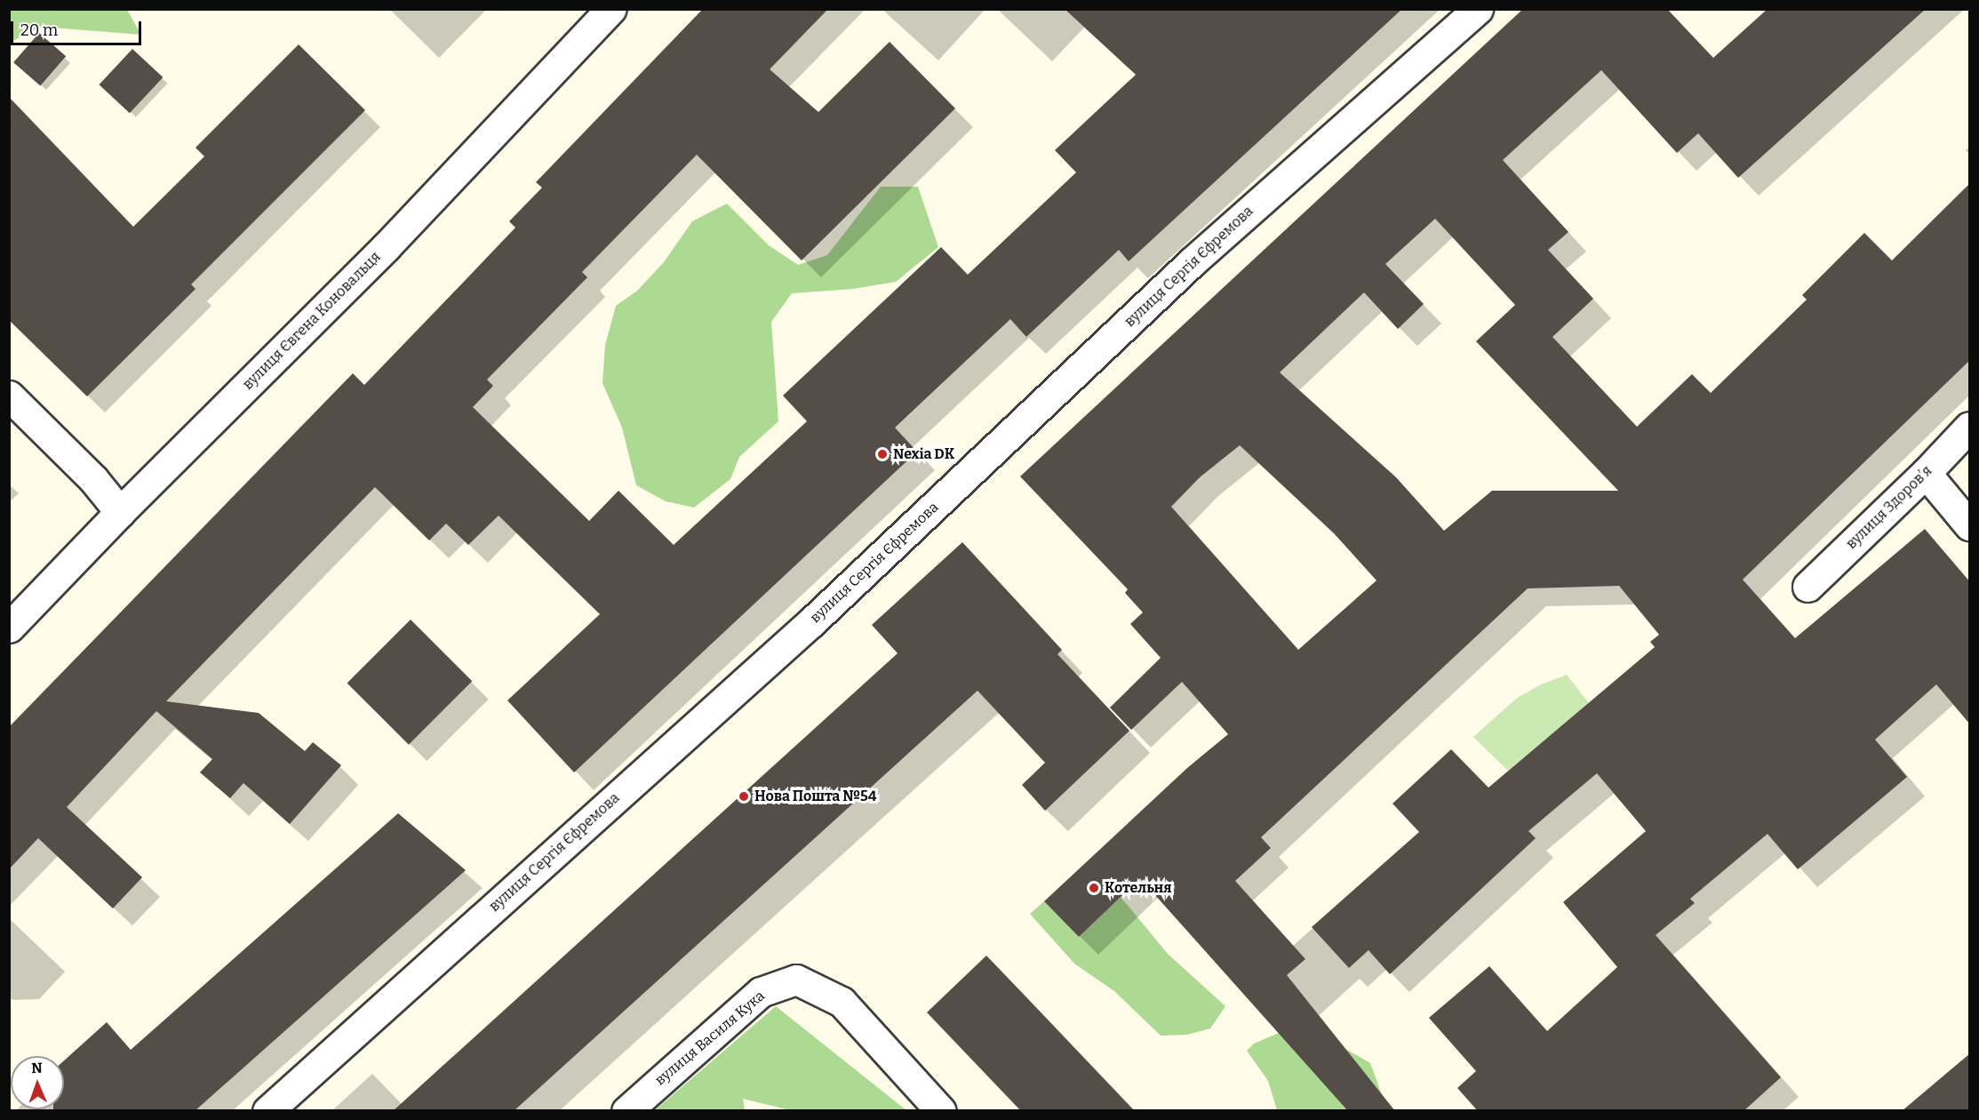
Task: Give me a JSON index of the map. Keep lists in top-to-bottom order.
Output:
{
  "streets": {
    "street": [
      "вулиця Сергія Єфремова",
      "вулиця Євгена Коновальця",
      "вулиця Здоровʼя",
      "вулиця Василя Кука"
    ]
  },
  "places": ["Nexia DK", "Нова Пошта №54", "Котельня"],
  "scale_bar": "20 m",
  "north": "top"
}
